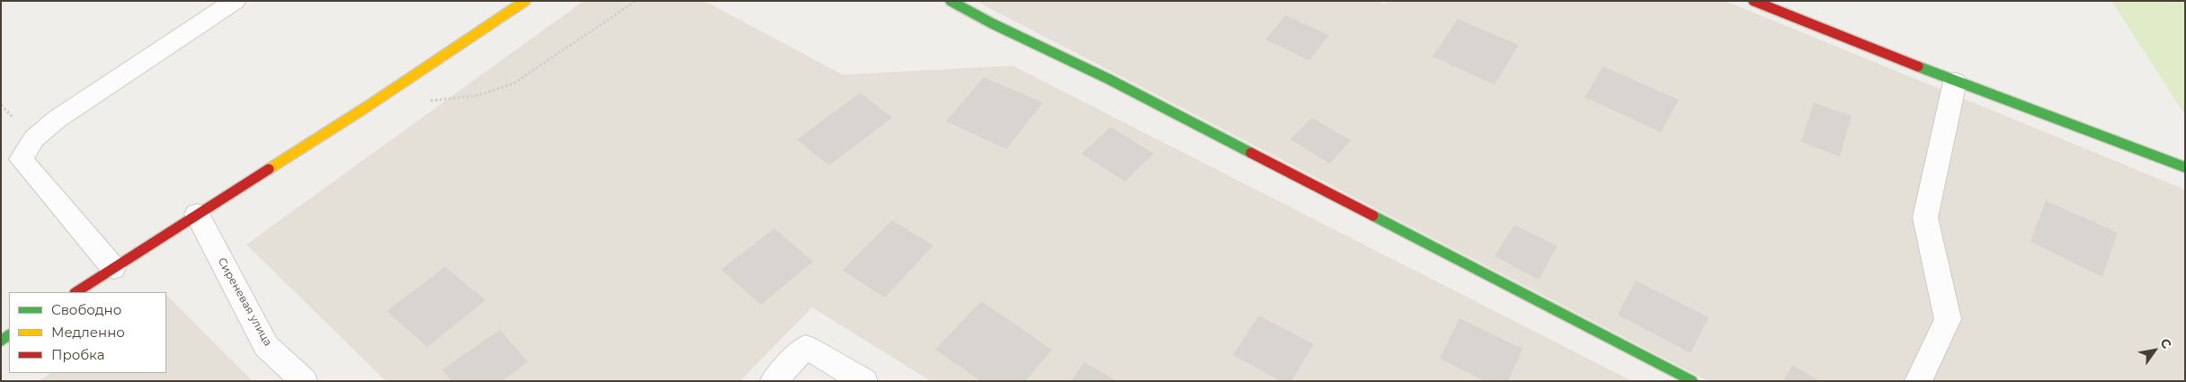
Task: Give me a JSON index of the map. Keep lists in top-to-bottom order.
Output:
{
  "streets": {
    "street": ["Сиреневая улица"]
  },
  "legend": ["Свободно", "Медленно", "Пробка"],
  "north": "top right"
}
